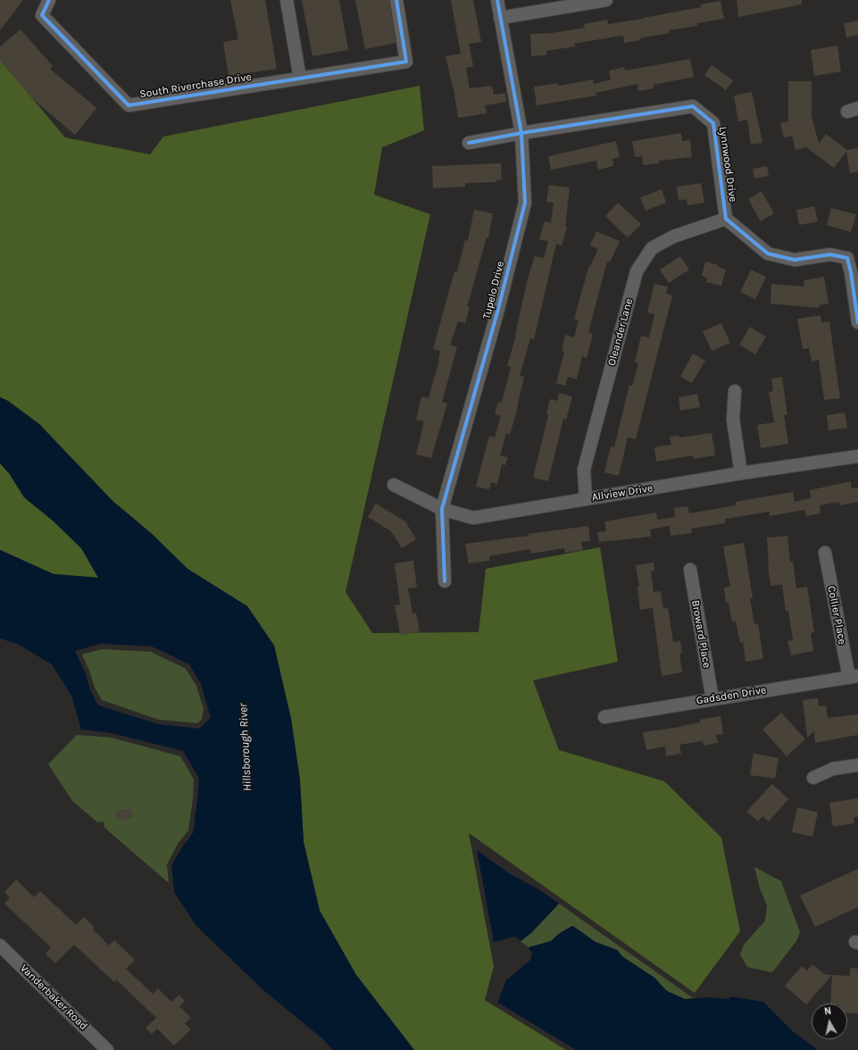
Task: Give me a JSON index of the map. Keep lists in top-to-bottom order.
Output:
{
  "streets": {
    "street": [
      "South Riverchase Drive",
      "Lynnwood Drive",
      "Tupelo Drive",
      "Oleander Lane",
      "Allview Drive",
      "Collier Place",
      "Broward Place",
      "Gadsden Drive",
      "Vanderbaker Road"
    ]
  },
  "crossings": [
    ["Lynnwood Drive", "Tupelo Drive"],
    ["Lynnwood Drive", "Oleander Lane"],
    ["Tupelo Drive", "Allview Drive"],
    ["Oleander Lane", "Allview Drive"],
    ["Collier Place", "Gadsden Drive"],
    ["Broward Place", "Gadsden Drive"]
  ],
  "water": ["Hillsborough River"],
  "north": "top"
}
